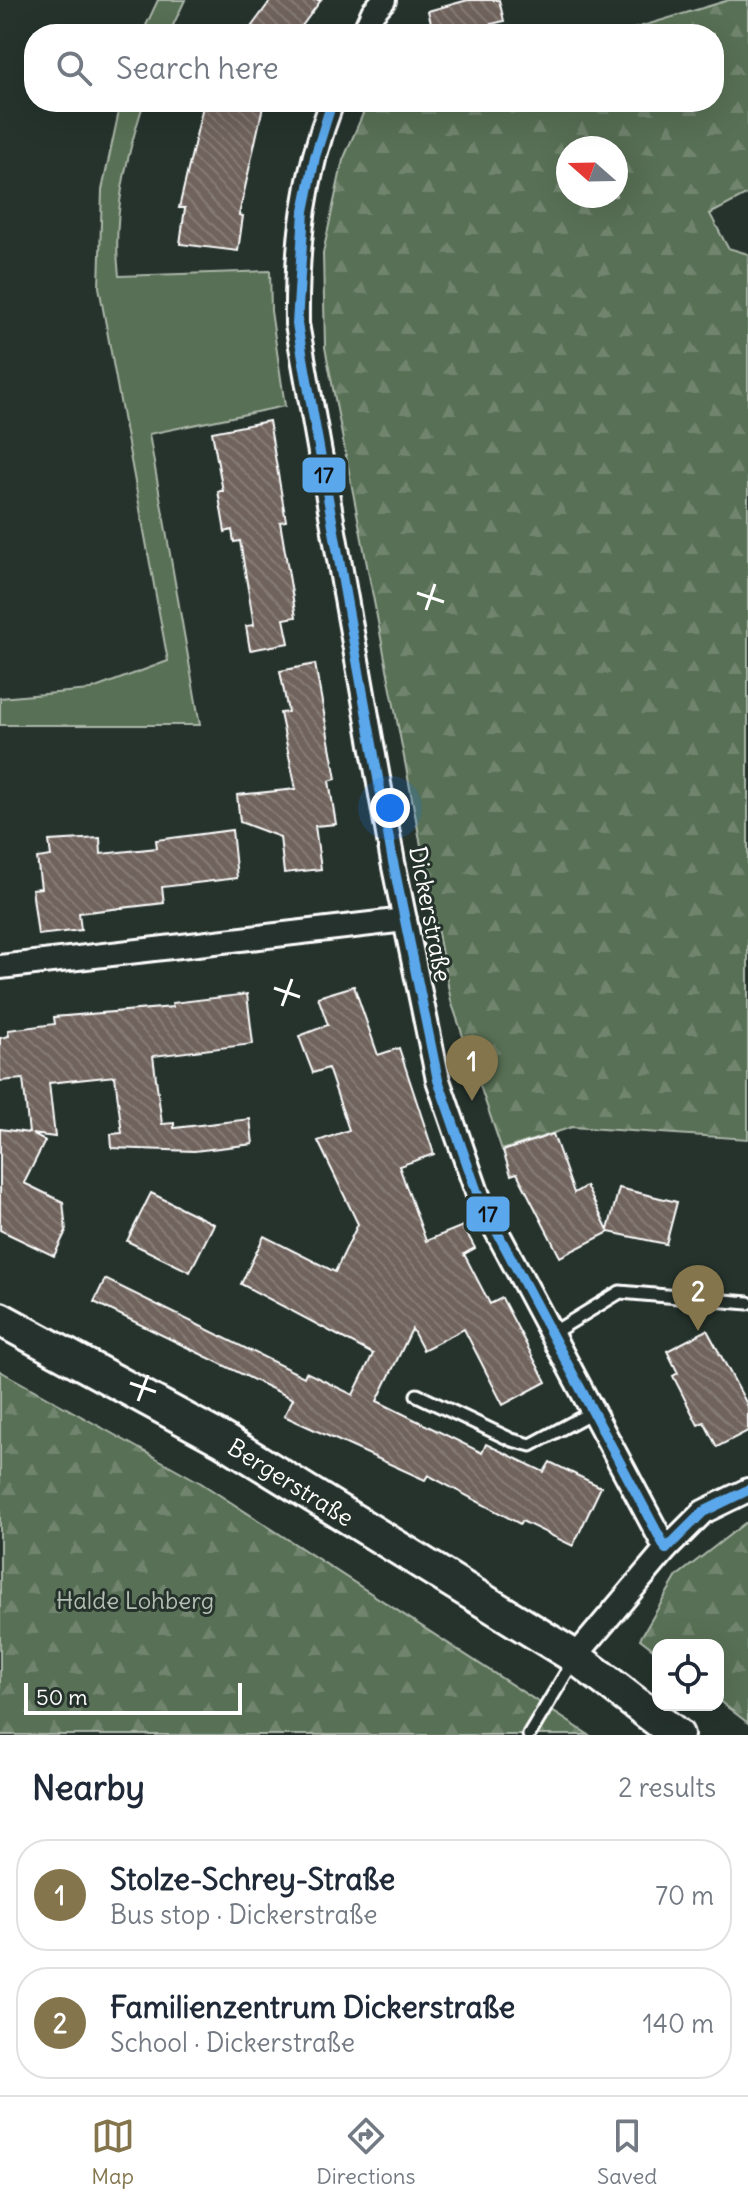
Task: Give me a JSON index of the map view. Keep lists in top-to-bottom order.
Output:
{
  "streets": {
    "main road": ["Bergerstraße"],
    "street": ["Dickerstraße"]
  },
  "parks": ["Halde Lohberg"],
  "lines": ["transit line 17"],
  "scale_bar": "50 m",
  "north": "left",
  "page": {
    "search": "Search here",
    "pins": ["1", "2"],
    "scale": "50 m",
    "heading": ["Nearby", "2 results"],
    "list": [
      {
        "mark": "1",
        "name": "Stolze-Schrey-Straße",
        "note": "Bus stop · Dickerstraße",
        "value": "70 m"
      },
      {
        "mark": "2",
        "name": "Familienzentrum Dickerstraße",
        "note": "School · Dickerstraße",
        "value": "140 m"
      }
    ],
    "nav": ["Map", "Directions", "Saved"]
  }
}
